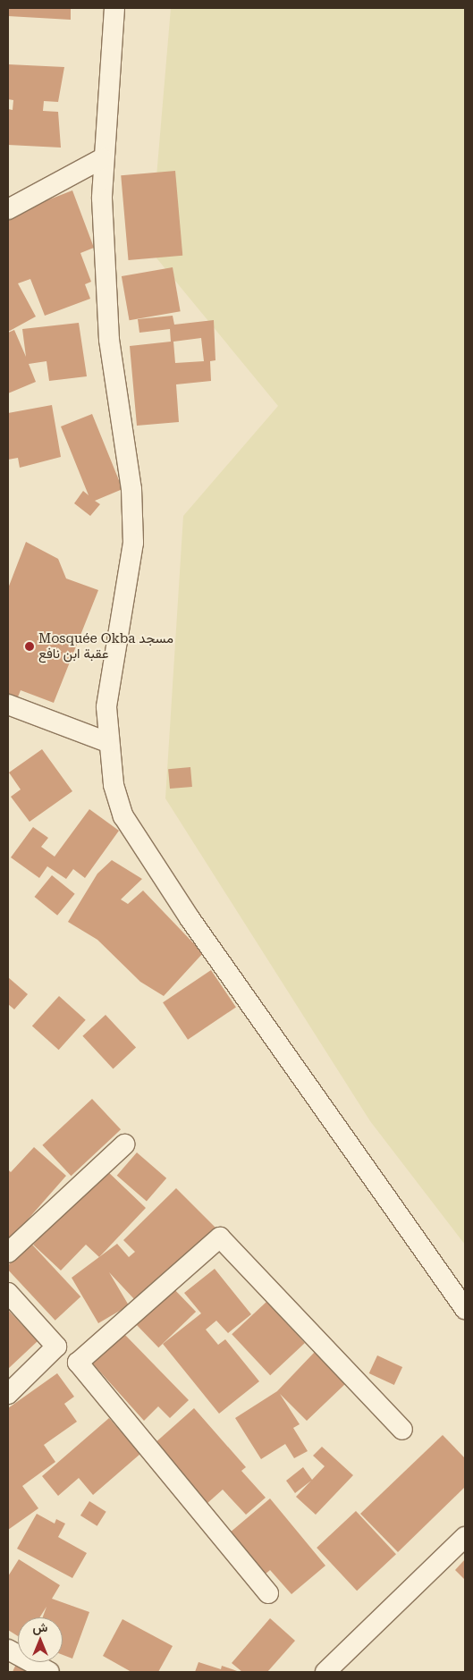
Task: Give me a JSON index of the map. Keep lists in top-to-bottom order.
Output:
{
  "places": ["Mosquée Okba مسجد عقبة ابن نافع"],
  "north": "top"
}
